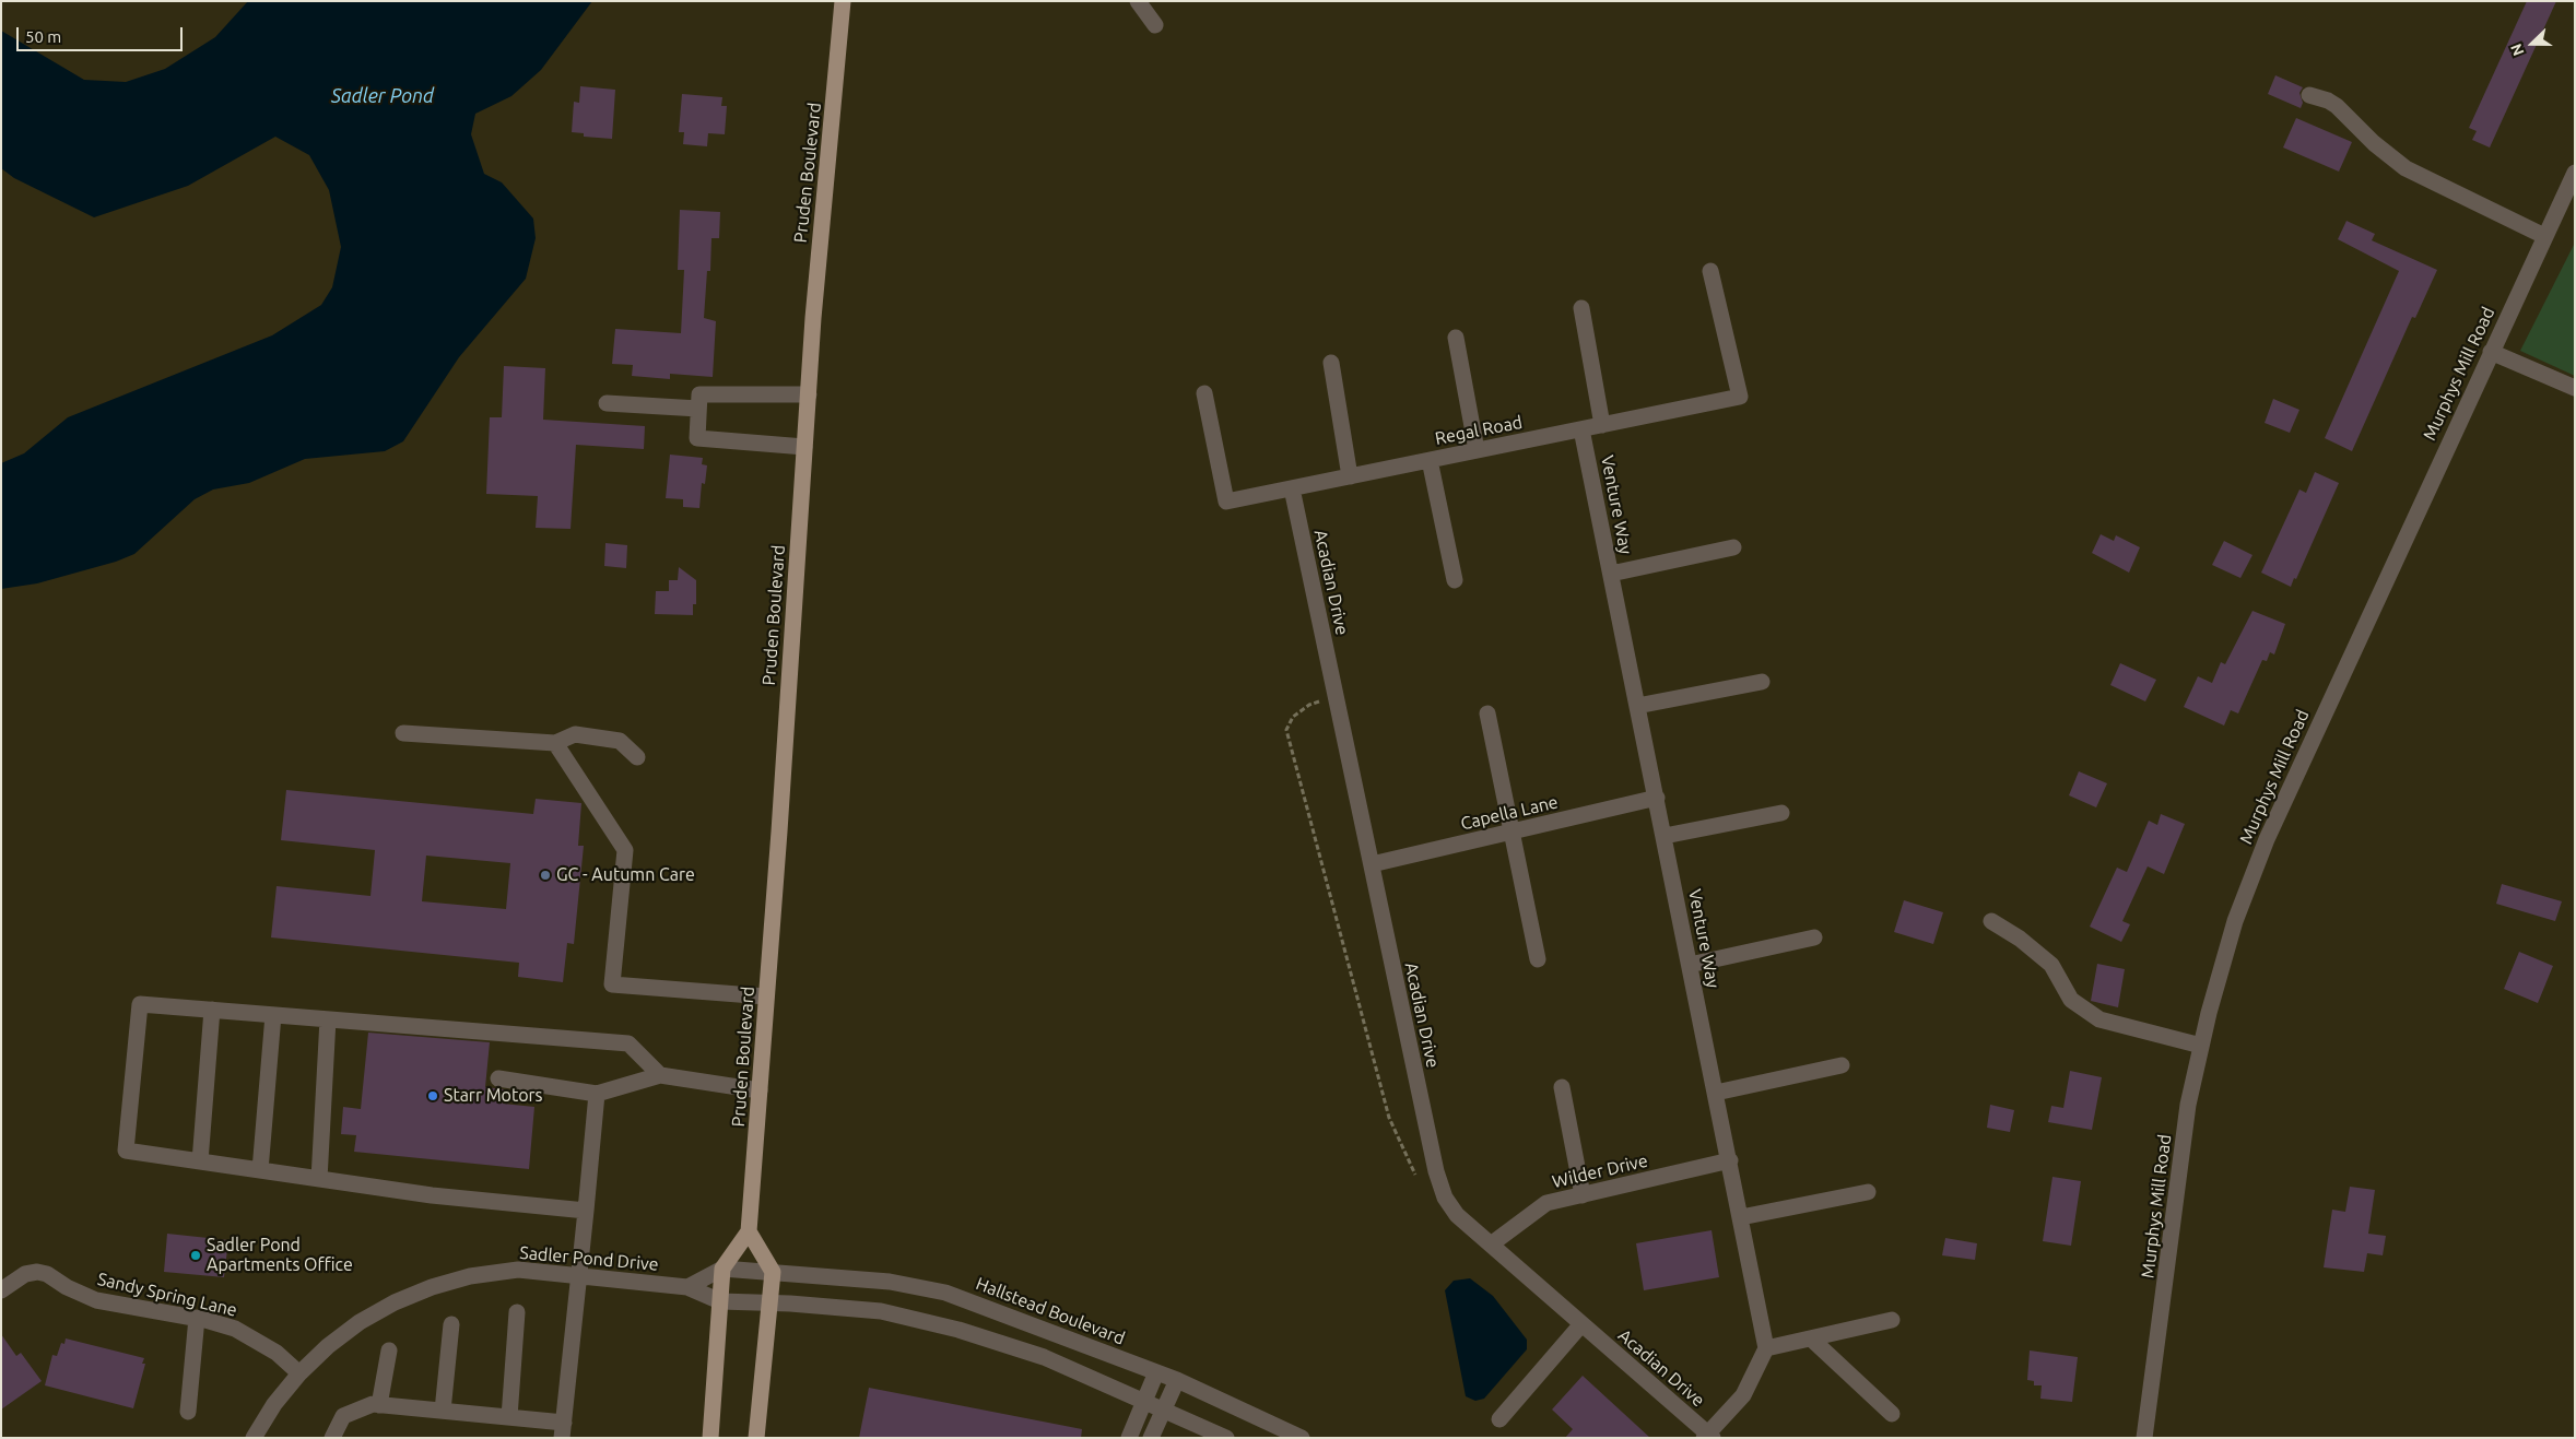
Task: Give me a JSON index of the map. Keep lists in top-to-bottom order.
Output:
{
  "streets": {
    "main road": ["Pruden Boulevard"],
    "street": [
      "Murphys Mill Road",
      "Regal Road",
      "Venture Way",
      "Acadian Drive",
      "Capella Lane",
      "Wilder Drive",
      "Sadler Pond Drive",
      "Sandy Spring Lane",
      "Hallstead Boulevard"
    ]
  },
  "crossings": [
    ["Regal Road", "Venture Way"],
    ["Regal Road", "Acadian Drive"],
    ["Venture Way", "Capella Lane"],
    ["Venture Way", "Wilder Drive"],
    ["Acadian Drive", "Capella Lane"],
    ["Acadian Drive", "Wilder Drive"],
    ["Sadler Pond Drive", "Sandy Spring Lane"]
  ],
  "water": ["Sadler Pond"],
  "places": ["GC - Autumn Care", "Starr Motors", "Sadler Pond Apartments Office"],
  "scale_bar": "50 m",
  "north": "left"
}
